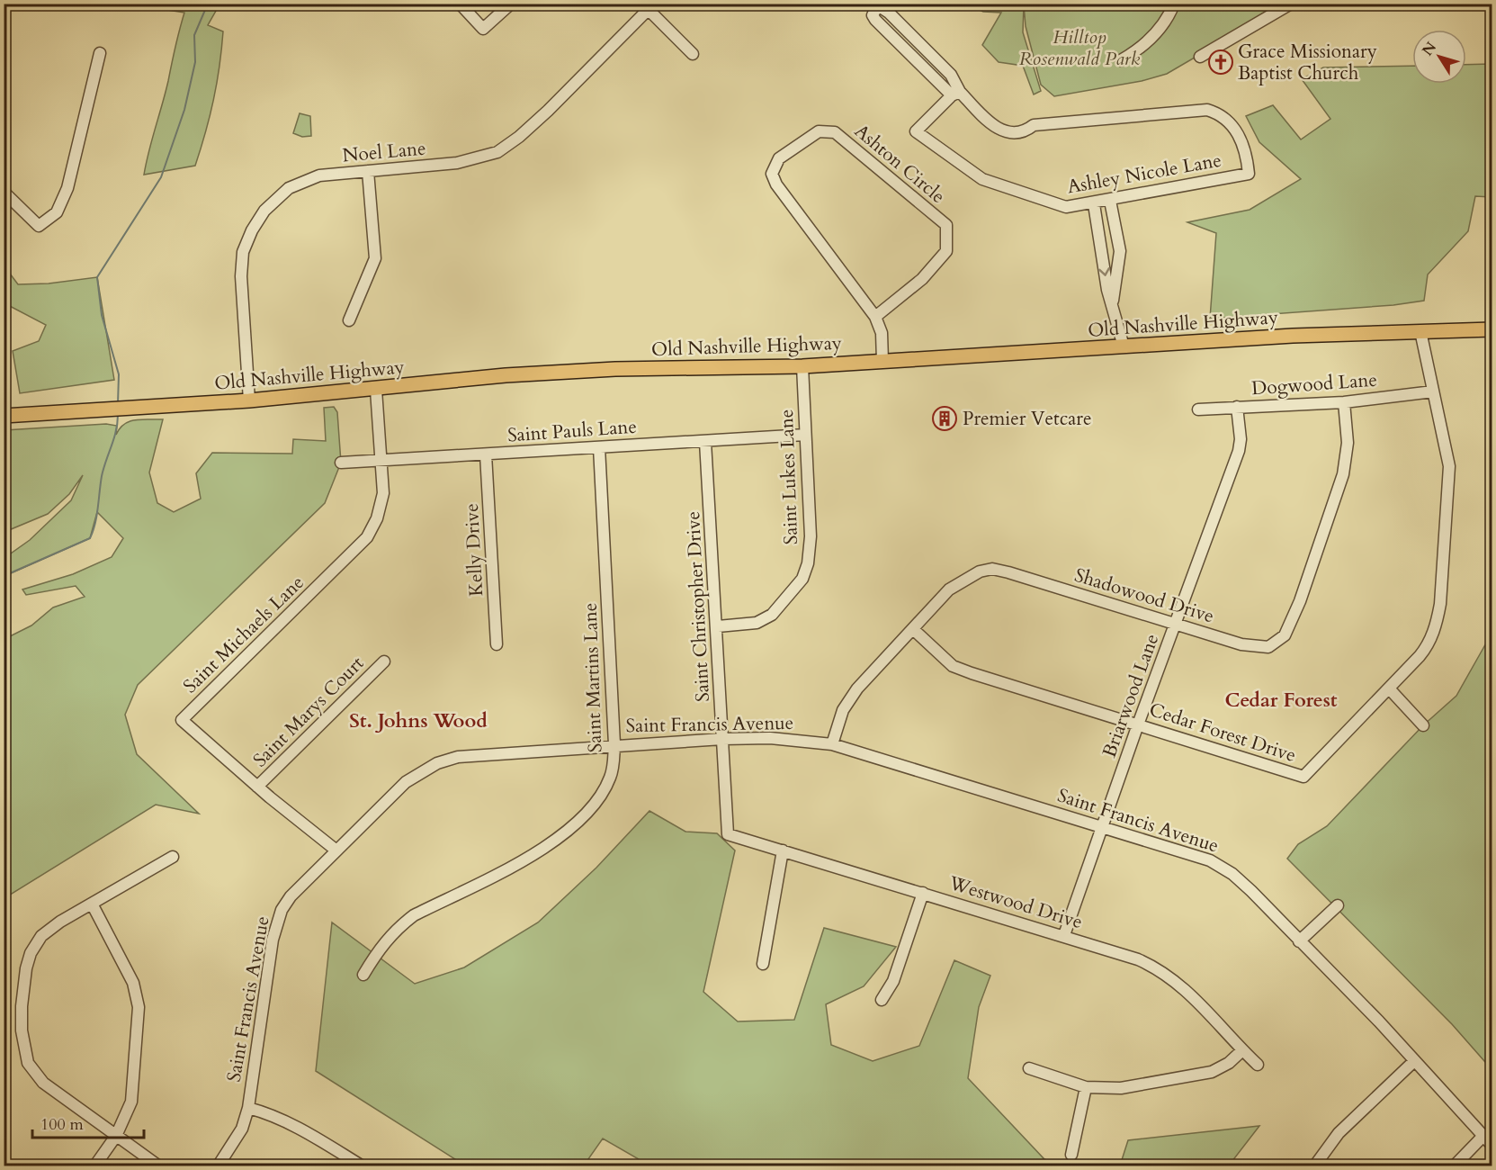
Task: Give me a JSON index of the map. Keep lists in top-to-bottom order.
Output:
{
  "streets": {
    "main road": ["Old Nashville Highway"],
    "street": [
      "Noel Lane",
      "Ashton Circle",
      "Ashley Nicole Lane",
      "Dogwood Lane",
      "Saint Pauls Lane",
      "Saint Lukes Lane",
      "Kelly Drive",
      "Shadowood Drive",
      "Saint Christopher Drive",
      "Saint Michaels Lane",
      "Saint Martins Lane",
      "Briarwood Lane",
      "Saint Marys Court",
      "Saint Francis Avenue",
      "Cedar Forest Drive",
      "Westwood Drive"
    ]
  },
  "crossings": [
    ["Noel Lane", "Old Nashville Highway"],
    ["Ashton Circle", "Old Nashville Highway"],
    ["Old Nashville Highway", "Saint Lukes Lane"],
    ["Old Nashville Highway", "Saint Michaels Lane"],
    ["Old Nashville Highway", "Cedar Forest Drive"],
    ["Dogwood Lane", "Shadowood Drive"],
    ["Dogwood Lane", "Briarwood Lane"],
    ["Dogwood Lane", "Cedar Forest Drive"],
    ["Saint Pauls Lane", "Saint Lukes Lane"],
    ["Saint Pauls Lane", "Kelly Drive"],
    ["Saint Pauls Lane", "Saint Christopher Drive"],
    ["Saint Pauls Lane", "Saint Michaels Lane"],
    ["Saint Pauls Lane", "Saint Martins Lane"],
    ["Saint Lukes Lane", "Saint Christopher Drive"],
    ["Shadowood Drive", "Briarwood Lane"],
    ["Shadowood Drive", "Saint Francis Avenue"],
    ["Shadowood Drive", "Cedar Forest Drive"],
    ["Saint Christopher Drive", "Saint Francis Avenue"],
    ["Saint Christopher Drive", "Westwood Drive"],
    ["Saint Michaels Lane", "Saint Marys Court"],
    ["Saint Michaels Lane", "Saint Francis Avenue"],
    ["Saint Martins Lane", "Saint Francis Avenue"],
    ["Briarwood Lane", "Saint Francis Avenue"],
    ["Briarwood Lane", "Cedar Forest Drive"],
    ["Briarwood Lane", "Westwood Drive"]
  ],
  "districts": ["Cedar Forest", "St. Johns Wood"],
  "parks": ["Hilltop Rosenwald Park"],
  "places": {
    "church": ["Grace Missionary Baptist Church"],
    "building": ["Premier Vetcare"]
  },
  "scale_bar": "100 m",
  "north": "top left"
}
